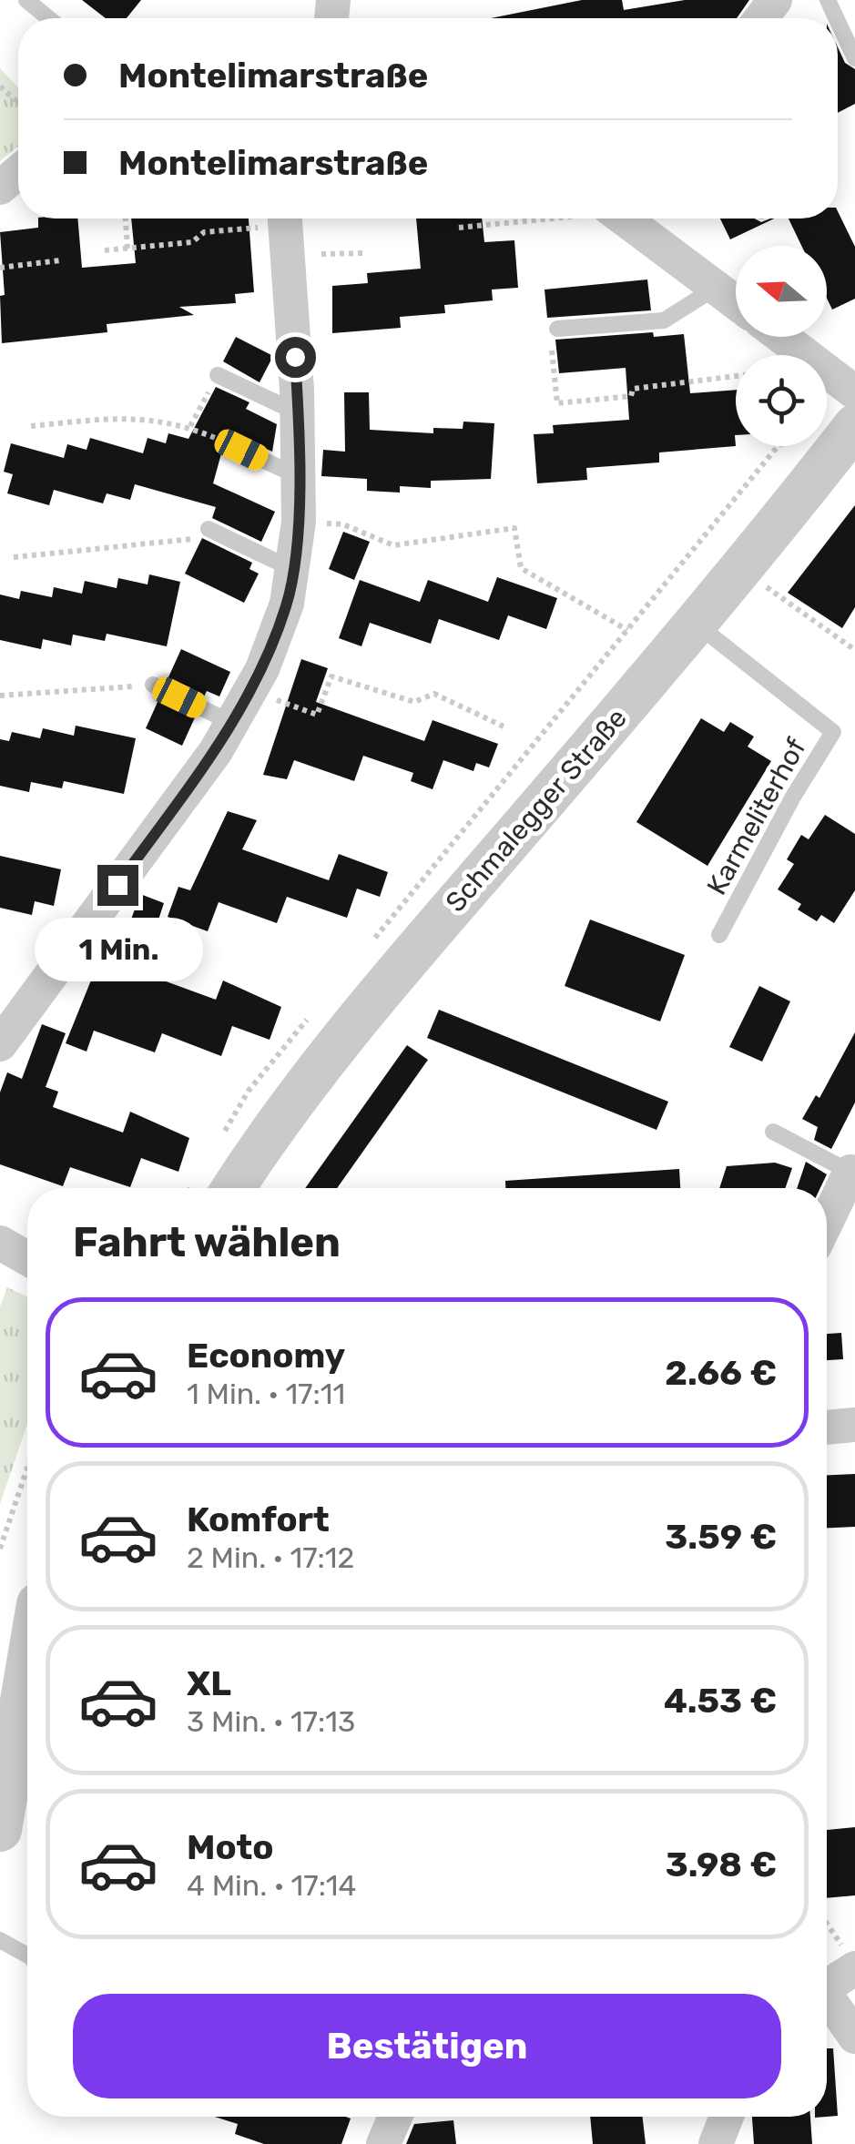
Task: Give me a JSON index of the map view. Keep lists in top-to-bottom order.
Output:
{
  "streets": {
    "street": ["Schmalegger Straße"],
    "lane": ["Karmeliterhof"]
  },
  "crossings": [
    ["Schmalegger Straße", "Karmeliterhof"]
  ],
  "north": "left",
  "page": {
    "banner": ["Montelimarstraße", "Montelimarstraße"],
    "bubble": "1 Min.",
    "heading": "Fahrt wählen",
    "list": [
      {
        "name": "Economy",
        "note": "1 Min. · 17:11",
        "value": "2.66 €"
      },
      {
        "name": "Komfort",
        "note": "2 Min. · 17:12",
        "value": "3.59 €"
      },
      {
        "name": "XL",
        "note": "3 Min. · 17:13",
        "value": "4.53 €"
      },
      {
        "name": "Moto",
        "note": "4 Min. · 17:14",
        "value": "3.98 €"
      }
    ],
    "buttons": "Bestätigen"
  }
}
